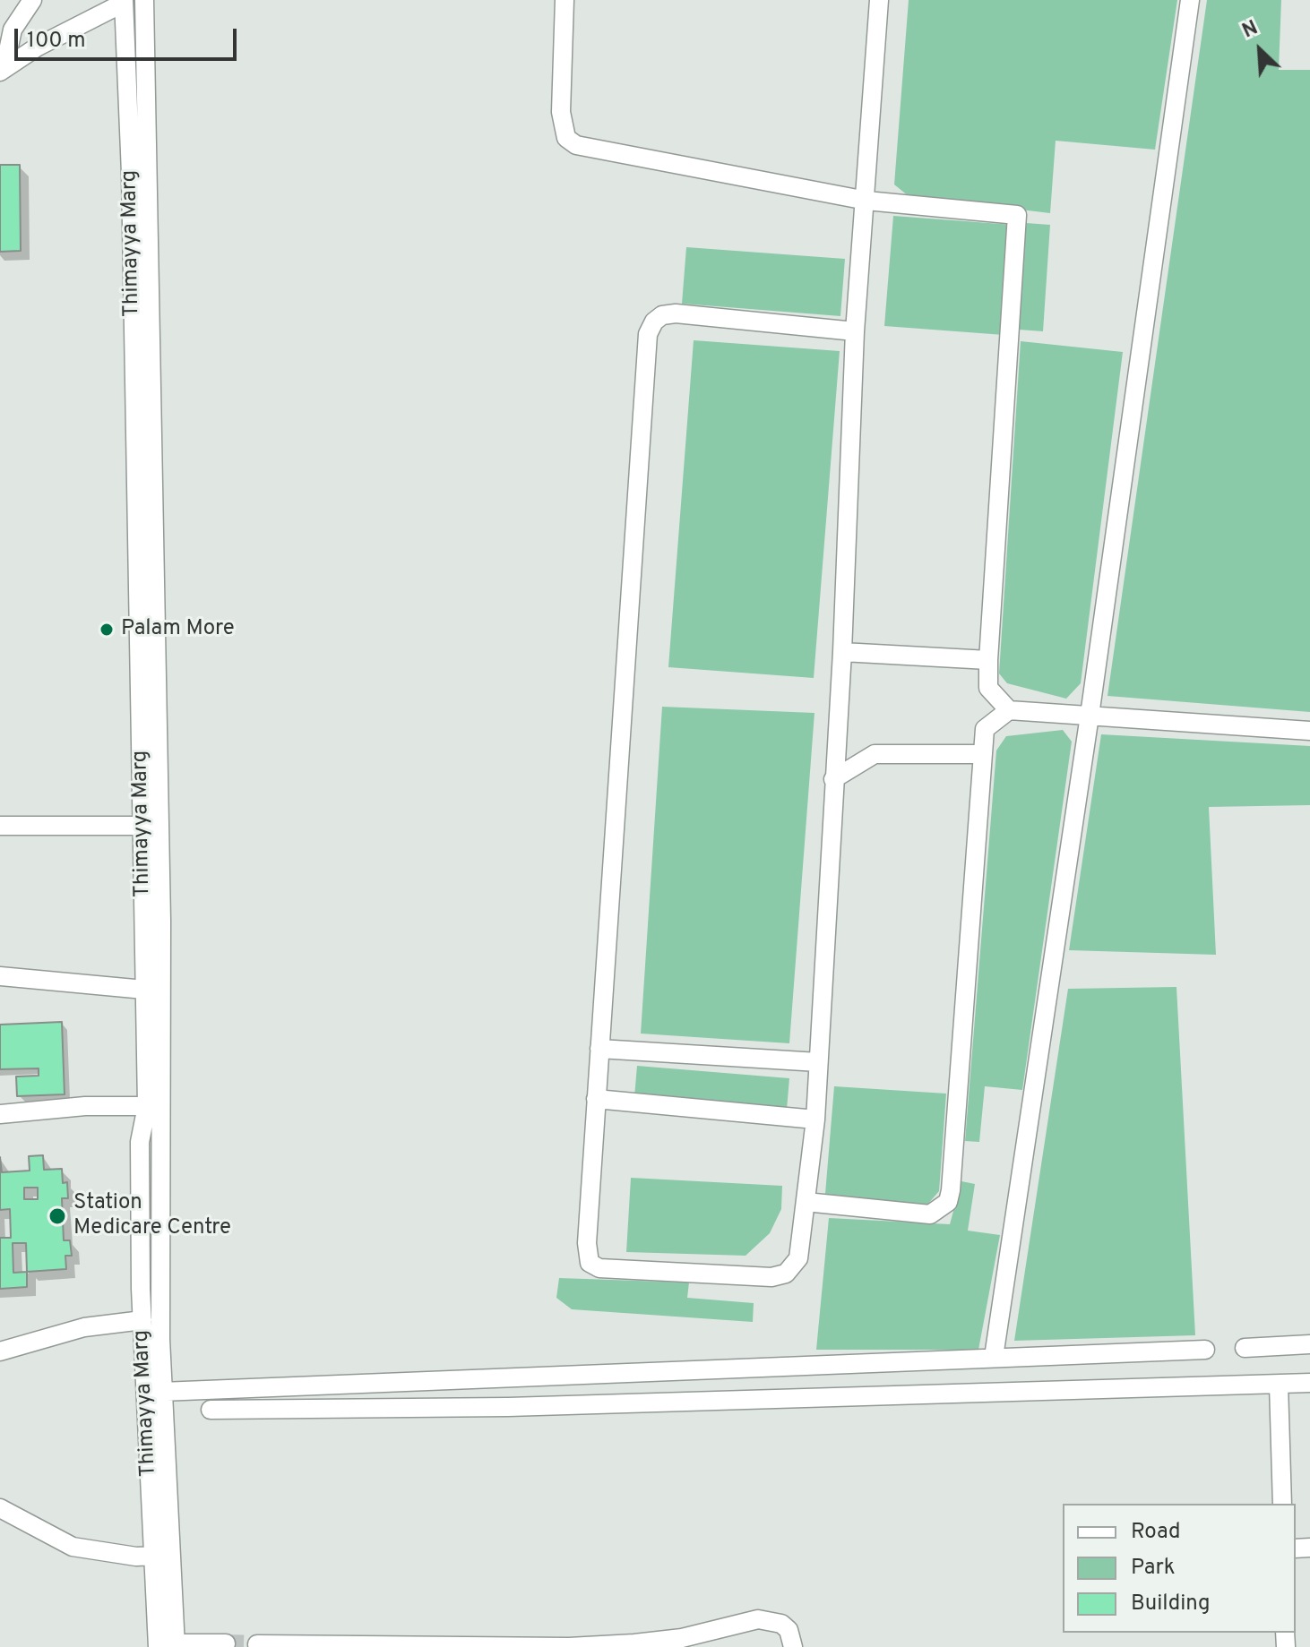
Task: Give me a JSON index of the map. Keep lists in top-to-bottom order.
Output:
{
  "streets": {
    "street": ["Thimayya Marg"]
  },
  "places": ["Palam More", "Station Medicare Centre"],
  "legend": ["Road", "Park", "Building"],
  "scale_bar": "100 m",
  "north": "top left"
}
